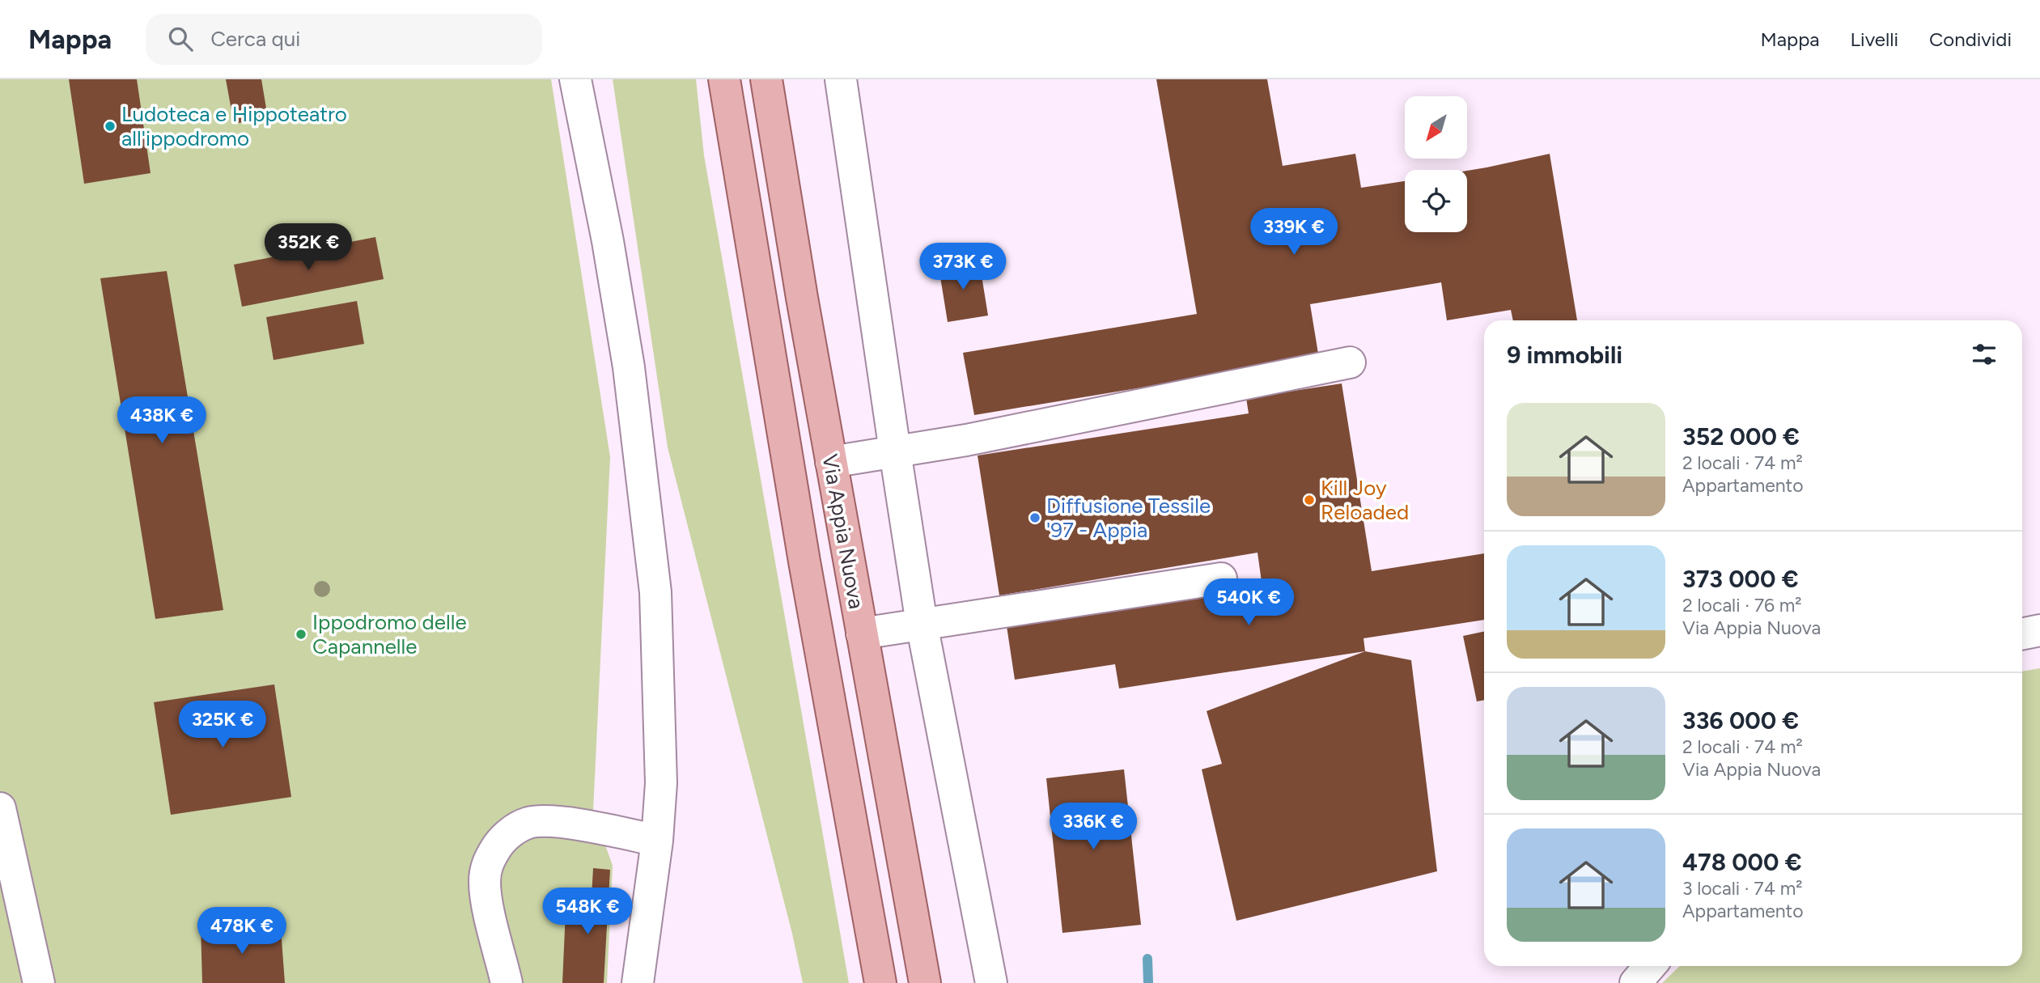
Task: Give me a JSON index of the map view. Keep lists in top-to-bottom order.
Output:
{
  "streets": {
    "main road": ["Via Appia Nuova"]
  },
  "places": [
    "Ludoteca e Hippoteatro all'ippodromo",
    "Kill Joy Reloaded",
    "Diffusione Tessile '97 - Appia",
    "Ippodromo delle Capannelle"
  ],
  "north": "bottom left",
  "page": {
    "header": "Mappa",
    "search": "Cerca qui",
    "nav": ["Mappa", "Livelli", "Condividi"],
    "price": [
      "339K €",
      "352K €",
      "373K €",
      "438K €",
      "540K €",
      "325K €",
      "336K €",
      "548K €",
      "478K €"
    ],
    "heading": "9 immobili",
    "list": [
      {
        "name": "352 000 €",
        "note": "2 locali · 74 m² · Appartamento"
      },
      {
        "name": "373 000 €",
        "note": "2 locali · 76 m² · Via Appia Nuova"
      },
      {
        "name": "336 000 €",
        "note": "2 locali · 74 m² · Via Appia Nuova"
      },
      {
        "name": "478 000 €",
        "note": "3 locali · 74 m² · Appartamento"
      }
    ]
  }
}
